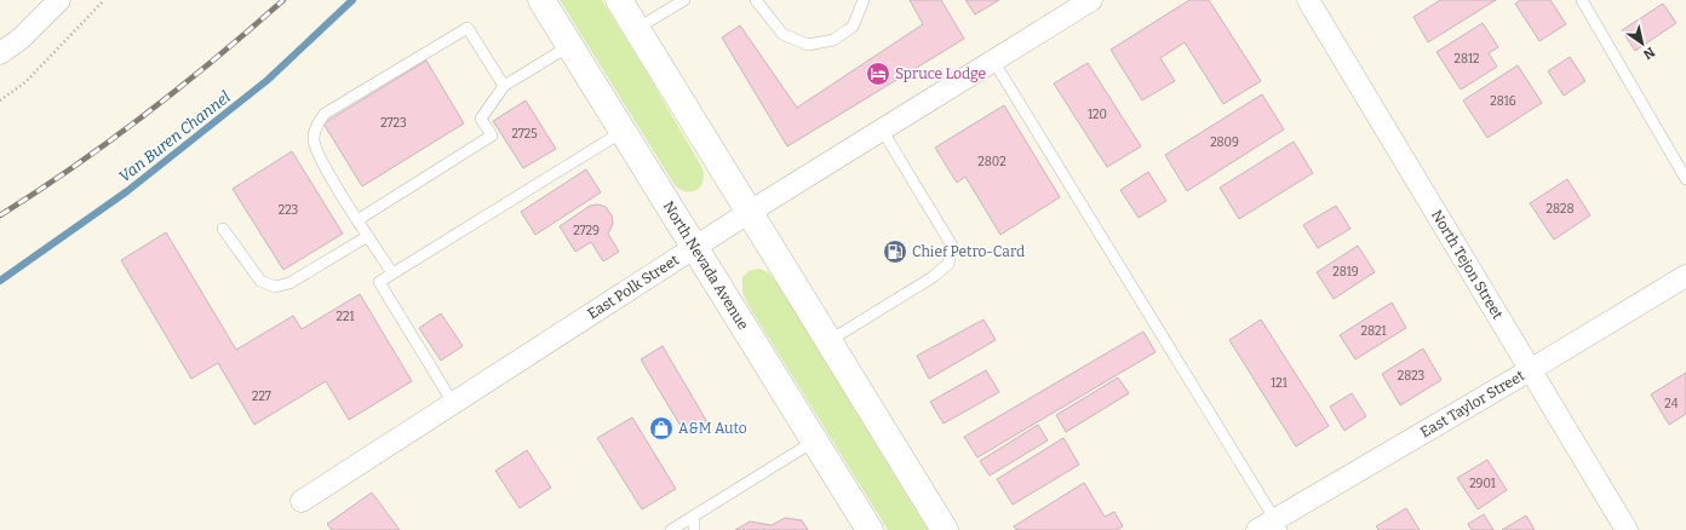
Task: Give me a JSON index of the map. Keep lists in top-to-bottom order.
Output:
{
  "streets": {
    "main road": ["North Nevada Avenue"],
    "street": ["North Tejon Street", "East Polk Street", "East Taylor Street"]
  },
  "crossings": [
    ["North Nevada Avenue", "East Polk Street"],
    ["North Tejon Street", "East Taylor Street"]
  ],
  "water": ["Van Buren Channel"],
  "places": {
    "hotel": ["Spruce Lodge"],
    "fuel station": ["Chief Petro-Card"],
    "shop": ["A&M Auto"]
  },
  "house_numbers": [
    "2812",
    "2816",
    "120",
    "2723",
    "2725",
    "2809",
    "2802",
    "2828",
    "223",
    "2729",
    "2819",
    "221",
    "2821",
    "2823",
    "121",
    "227",
    "24",
    "2901"
  ],
  "north": "bottom right"
}
